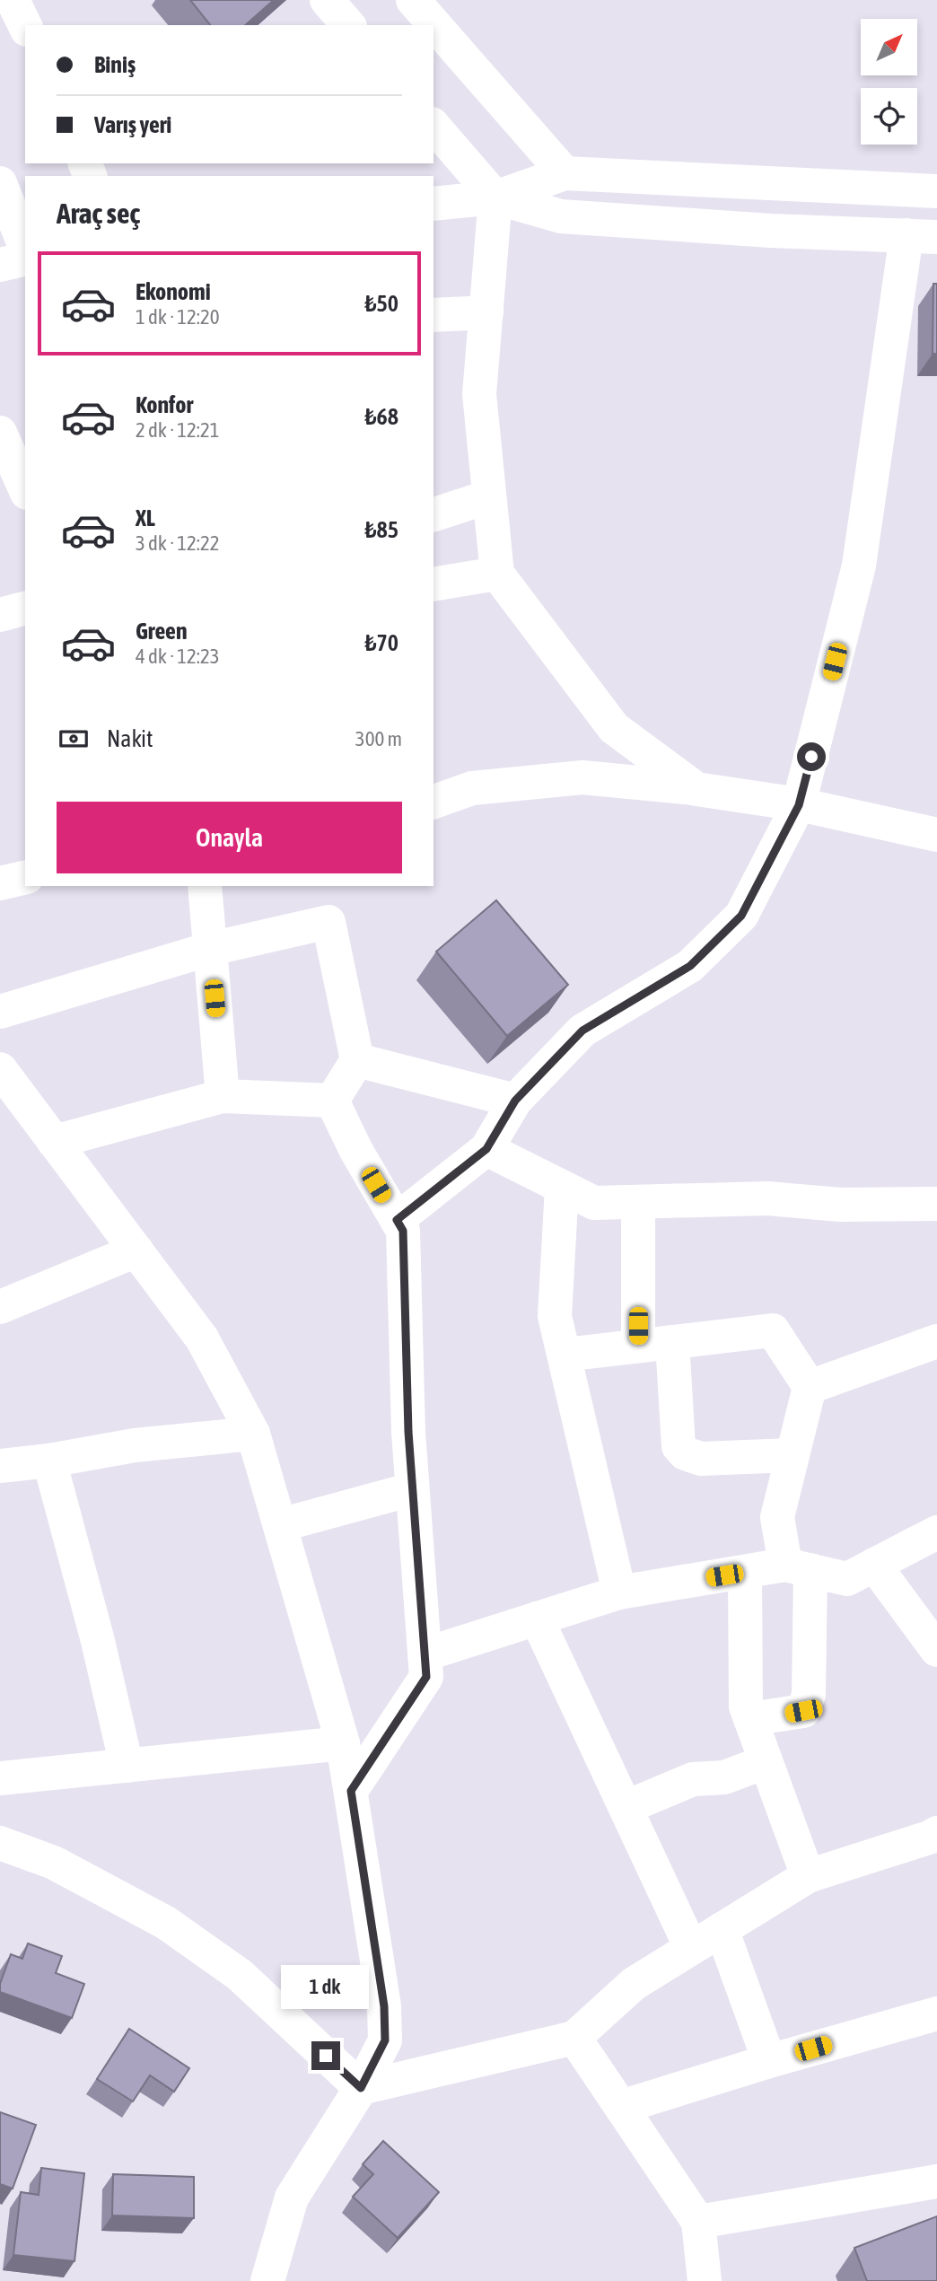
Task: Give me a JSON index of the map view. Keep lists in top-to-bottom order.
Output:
{
  "north": "top right",
  "page": {
    "banner": ["Biniş", "Varış yeri"],
    "heading": "Araç seç",
    "list": [
      {
        "name": "Ekonomi",
        "note": "1 dk · 12:20",
        "value": "₺50"
      },
      {
        "name": "Konfor",
        "note": "2 dk · 12:21",
        "value": "₺68"
      },
      {
        "name": "XL",
        "note": "3 dk · 12:22",
        "value": "₺85"
      },
      {
        "name": "Green",
        "note": "4 dk · 12:23",
        "value": "₺70"
      }
    ],
    "pay": ["Nakit", "300 m"],
    "buttons": "Onayla",
    "bubble": "1 dk"
  }
}
